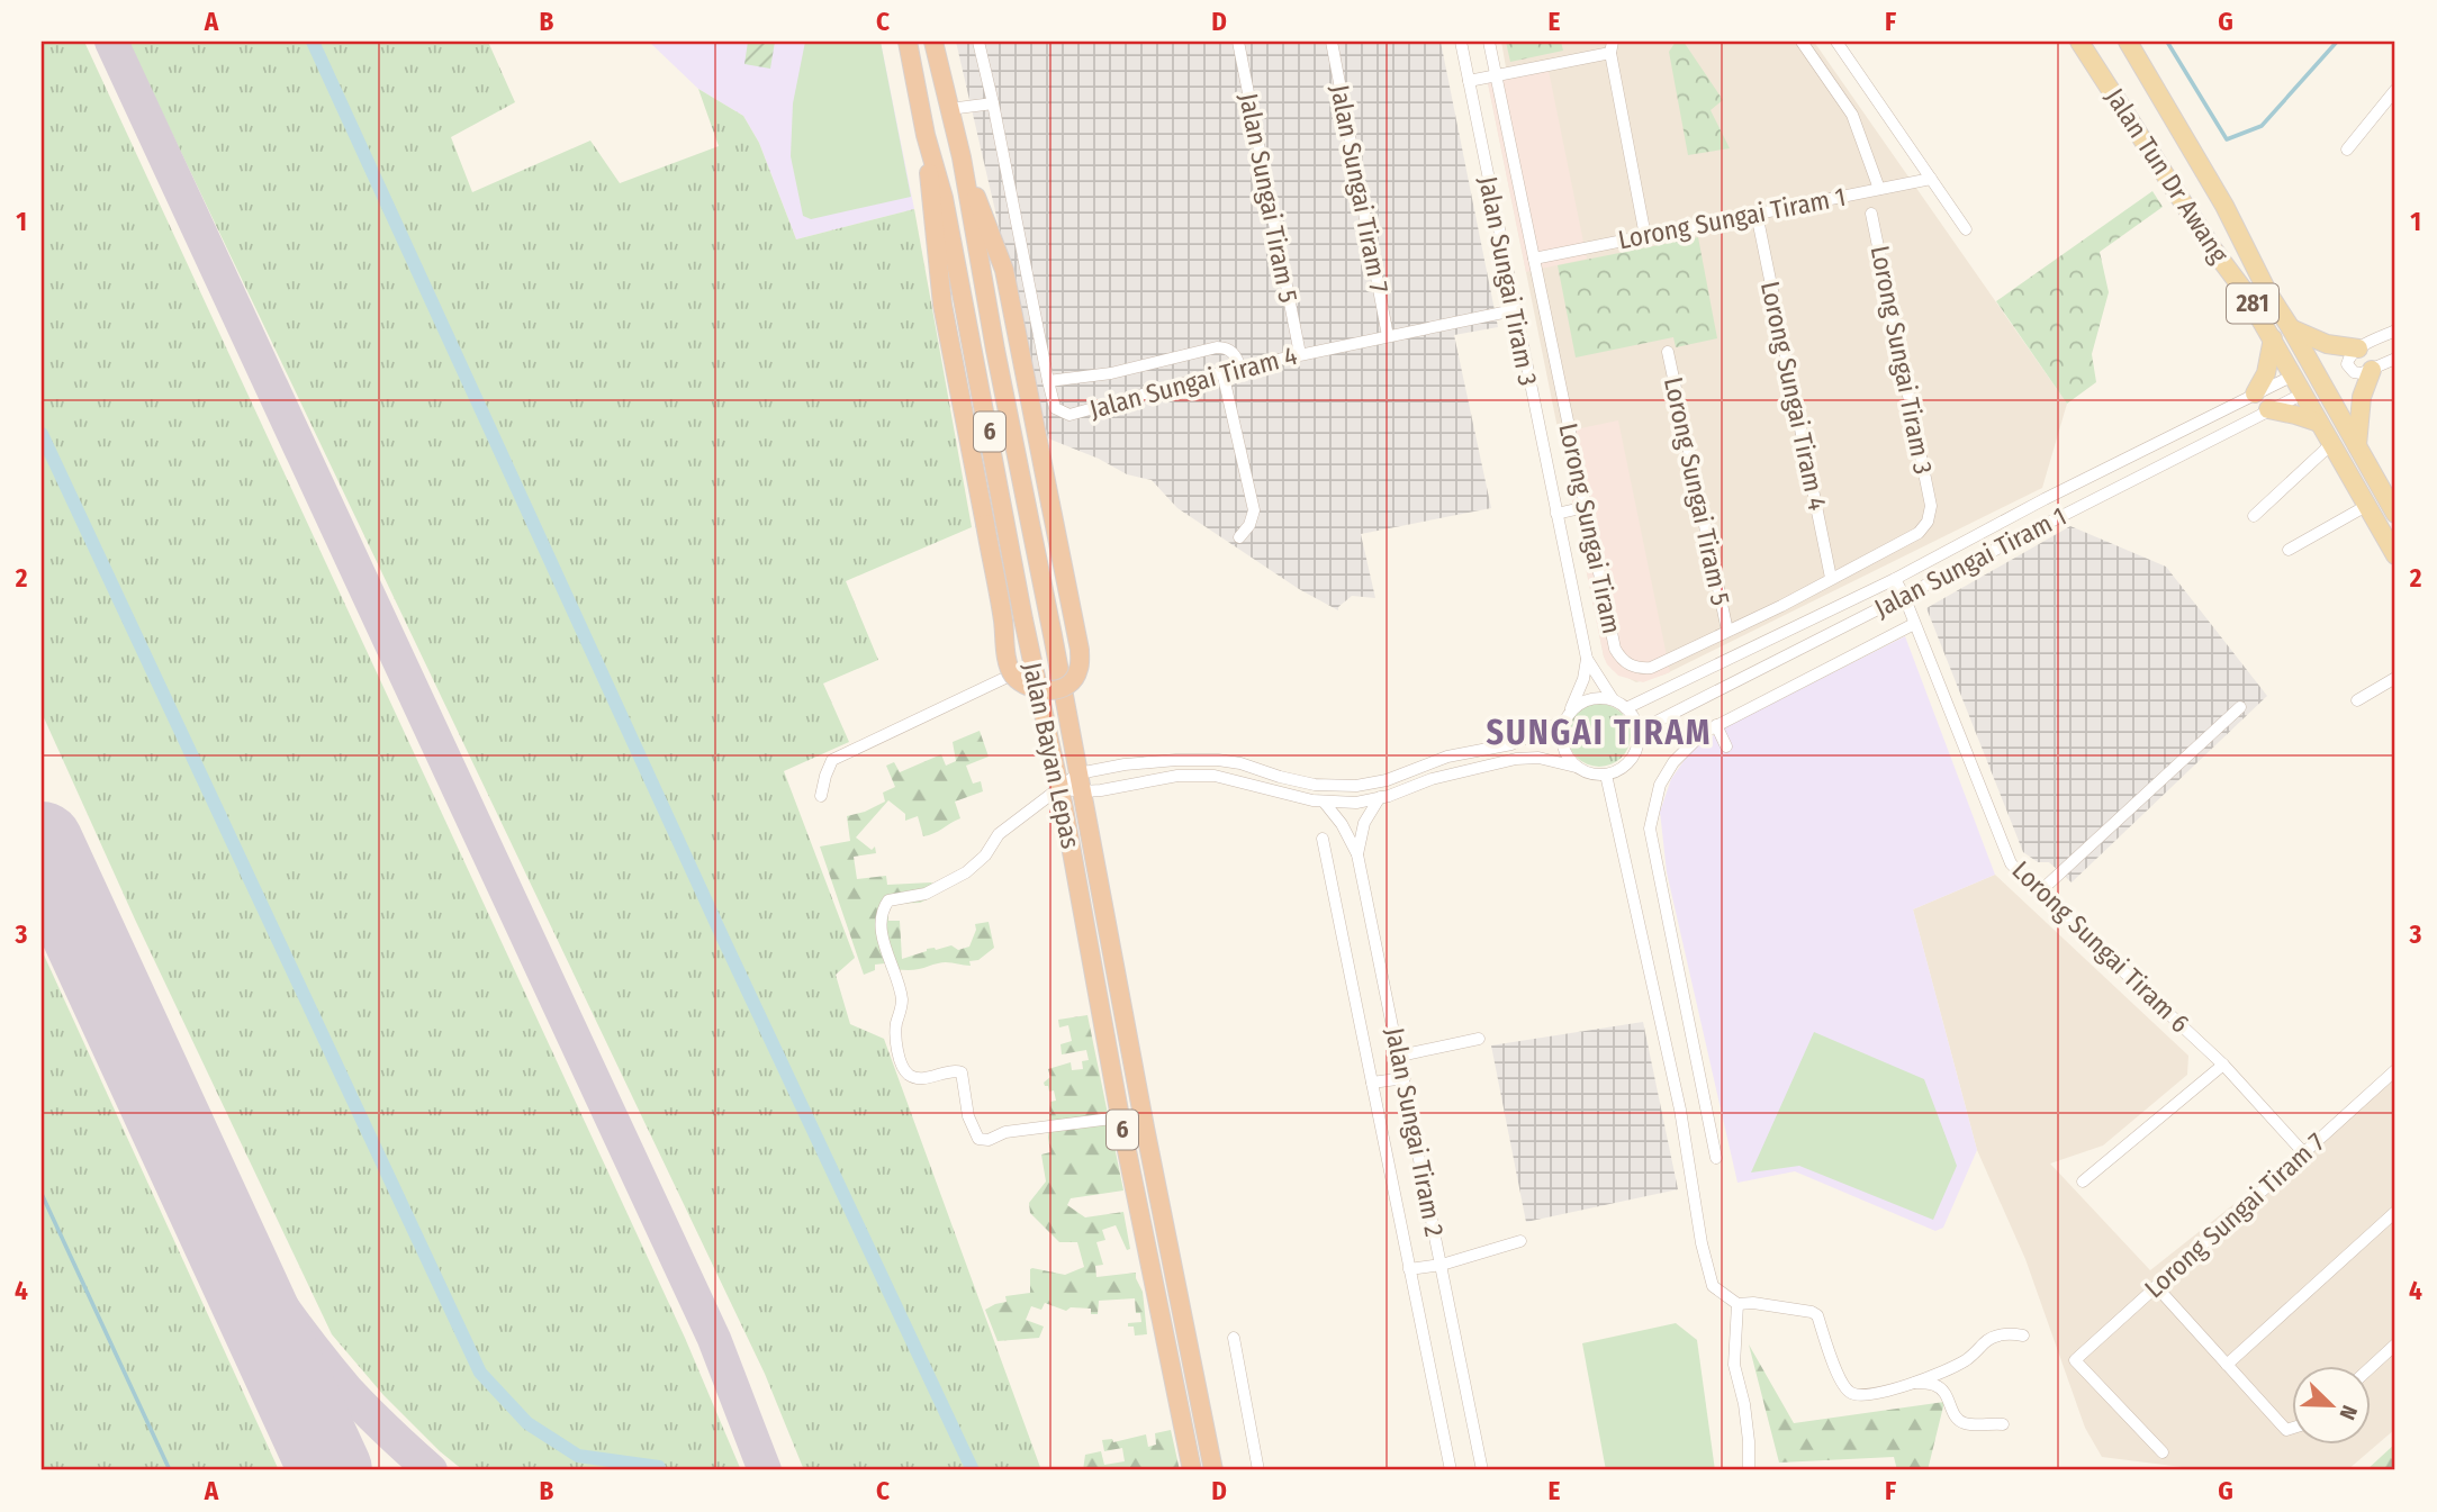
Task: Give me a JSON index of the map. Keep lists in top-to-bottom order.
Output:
{
  "streets": {
    "highway": ["6", "Jalan Bayan Lepas"],
    "main road": ["Jalan Tun Dr Awang", "281"],
    "street": [
      "Jalan Sungai Tiram 7",
      "Jalan Sungai Tiram 5",
      "Lorong Sungai Tiram 1",
      "Jalan Sungai Tiram 3",
      "Lorong Sungai Tiram 3",
      "Jalan Sungai Tiram 4",
      "Lorong Sungai Tiram 4",
      "Lorong Sungai Tiram 5",
      "Lorong Sungai Tiram",
      "Jalan Sungai Tiram 1",
      "Lorong Sungai Tiram 6",
      "Jalan Sungai Tiram 2",
      "Lorong Sungai Tiram 7"
    ]
  },
  "crossings": [
    ["Jalan Tun Dr Awang", "Jalan Sungai Tiram 1"],
    ["Jalan Sungai Tiram 7", "Jalan Sungai Tiram 4"],
    ["Jalan Sungai Tiram 5", "Jalan Sungai Tiram 4"],
    ["Lorong Sungai Tiram 1", "Lorong Sungai Tiram 4"],
    ["Lorong Sungai Tiram 1", "Lorong Sungai Tiram"],
    ["Jalan Sungai Tiram 3", "Jalan Sungai Tiram 4"],
    ["Jalan Sungai Tiram 3", "Jalan Sungai Tiram 1"],
    ["Lorong Sungai Tiram 3", "Lorong Sungai Tiram"],
    ["Lorong Sungai Tiram 4", "Lorong Sungai Tiram"],
    ["Lorong Sungai Tiram 5", "Lorong Sungai Tiram"],
    ["Jalan Sungai Tiram 1", "Lorong Sungai Tiram 6"],
    ["Lorong Sungai Tiram 6", "Lorong Sungai Tiram 7"]
  ],
  "districts": ["SUNGAI TIRAM"],
  "north": "bottom right",
  "grid": {
    "columns": [
      "A",
      "B",
      "C",
      "D",
      "E",
      "F",
      "G"
    ],
    "rows": [
      "1",
      "2",
      "3",
      "4"
    ]
  }
}
